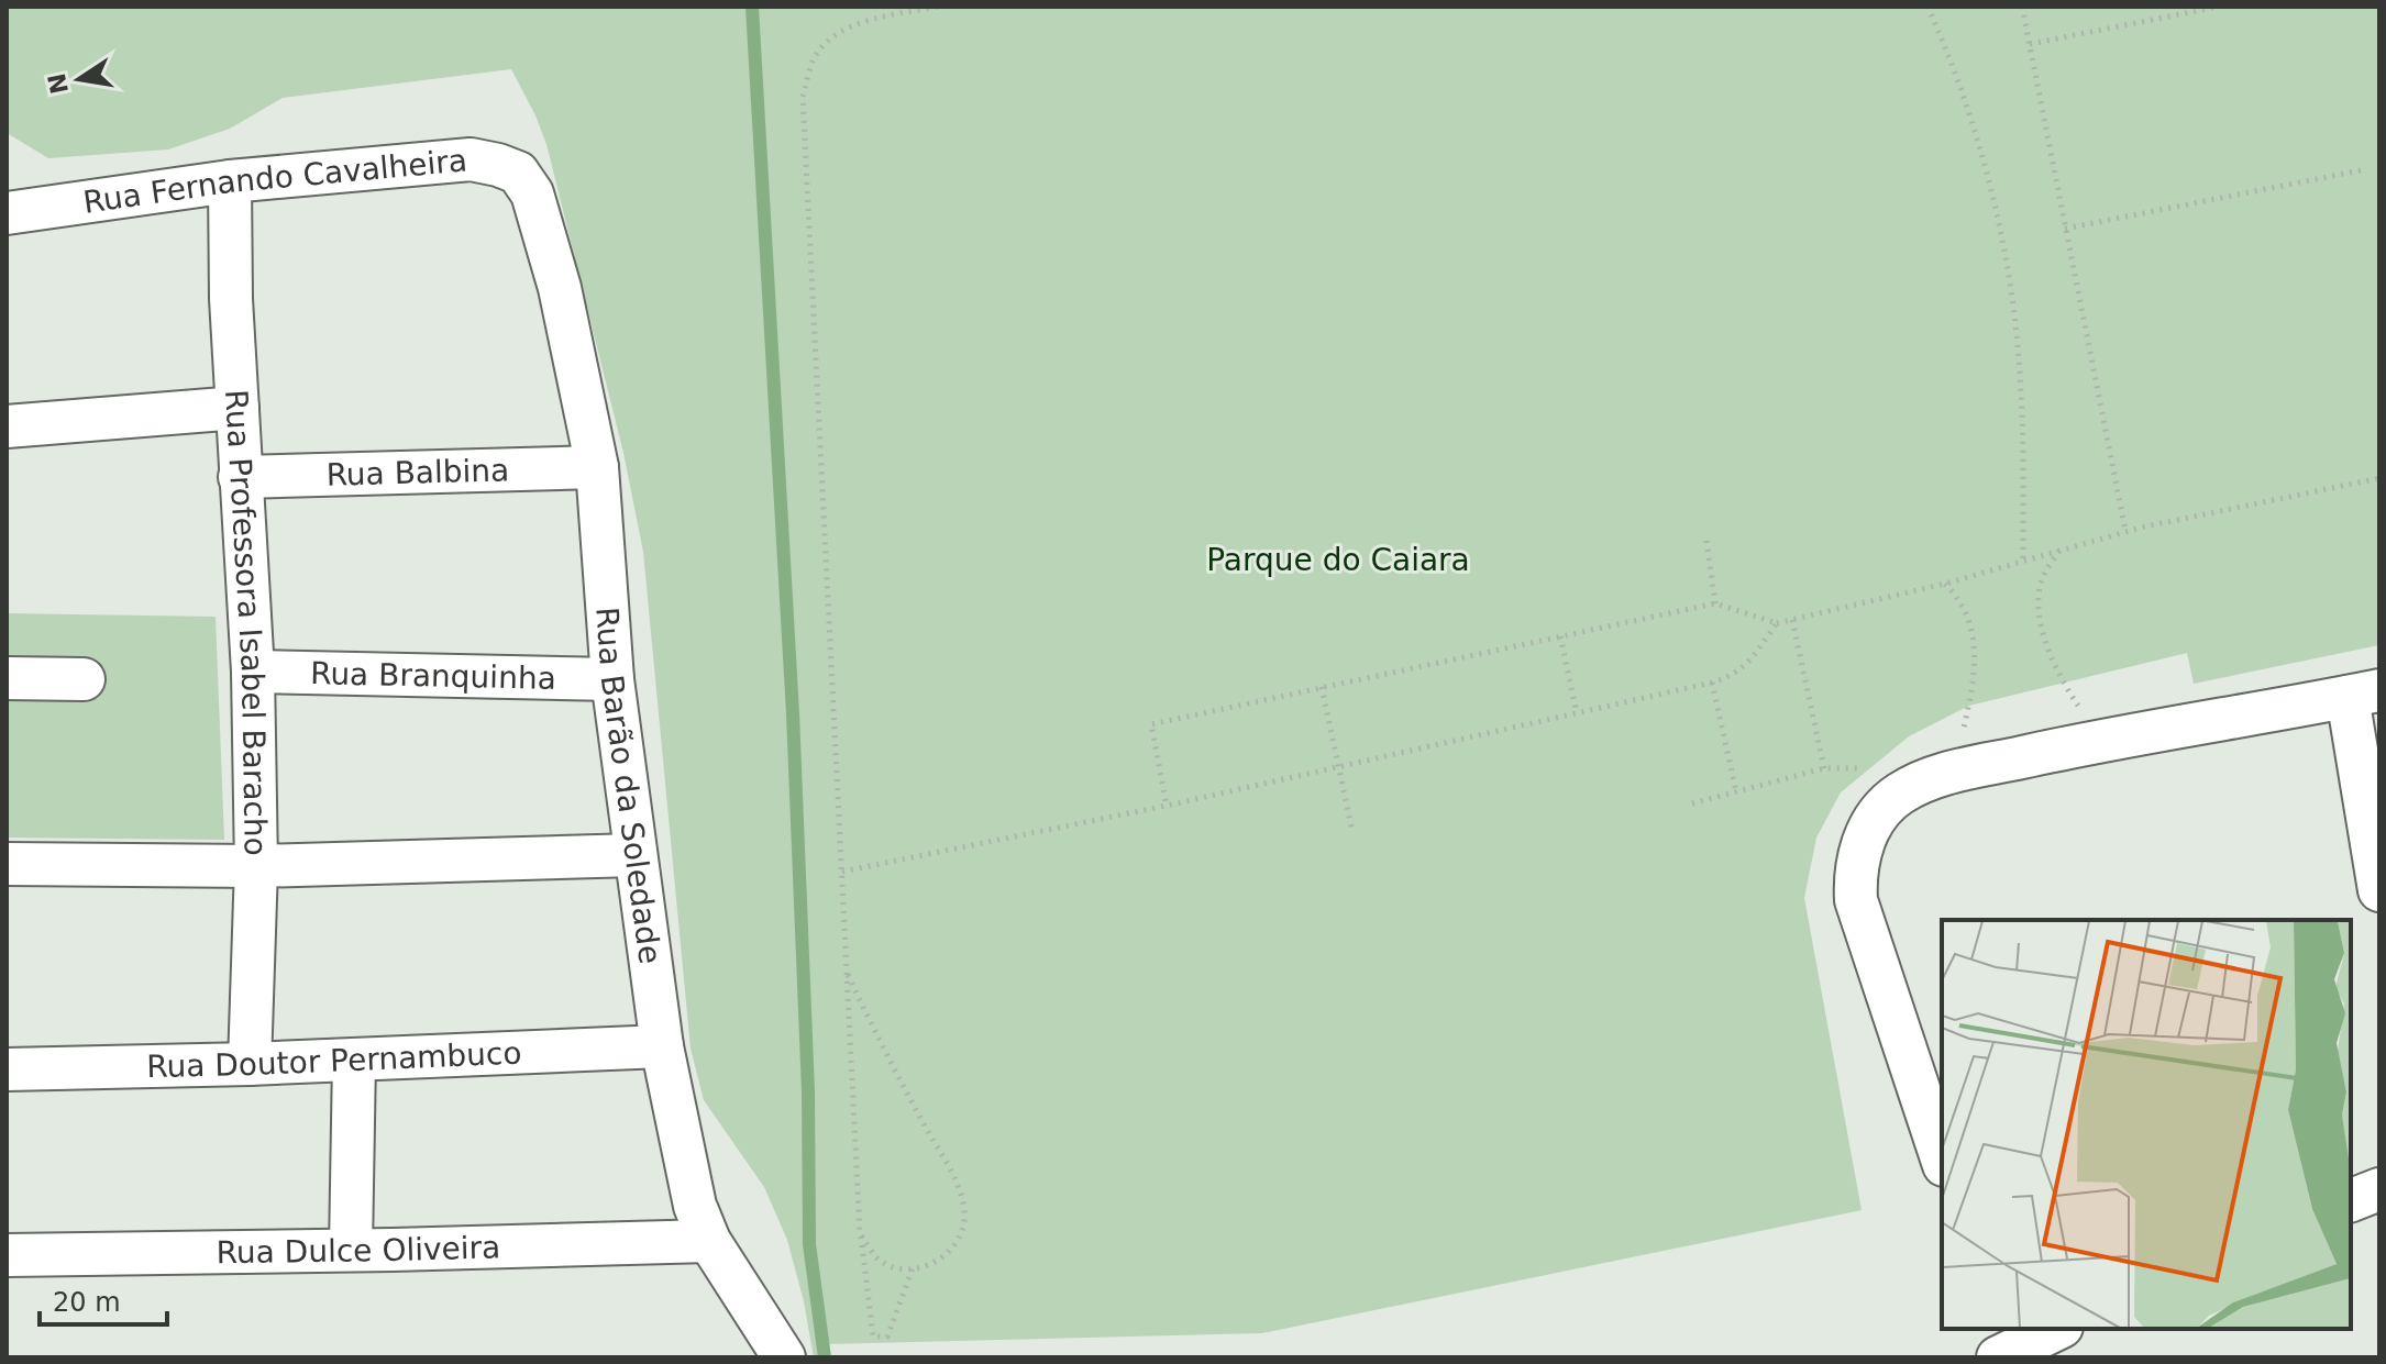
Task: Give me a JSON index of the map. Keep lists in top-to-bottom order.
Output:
{
  "streets": {
    "street": [
      "Rua Fernando Cavalheira",
      "Rua Balbina",
      "Rua Professora Isabel Baracho",
      "Rua Branquinha",
      "Rua Barão da Soledade",
      "Rua Doutor Pernambuco",
      "Rua Dulce Oliveira"
    ]
  },
  "crossings": [
    ["Rua Fernando Cavalheira", "Rua Professora Isabel Baracho"],
    ["Rua Fernando Cavalheira", "Rua Barão da Soledade"],
    ["Rua Balbina", "Rua Professora Isabel Baracho"],
    ["Rua Balbina", "Rua Barão da Soledade"],
    ["Rua Professora Isabel Baracho", "Rua Branquinha"],
    ["Rua Professora Isabel Baracho", "Rua Doutor Pernambuco"],
    ["Rua Branquinha", "Rua Barão da Soledade"],
    ["Rua Barão da Soledade", "Rua Doutor Pernambuco"],
    ["Rua Barão da Soledade", "Rua Dulce Oliveira"]
  ],
  "parks": ["Parque do Caiara"],
  "scale_bar": "20 m",
  "north": "left"
}
